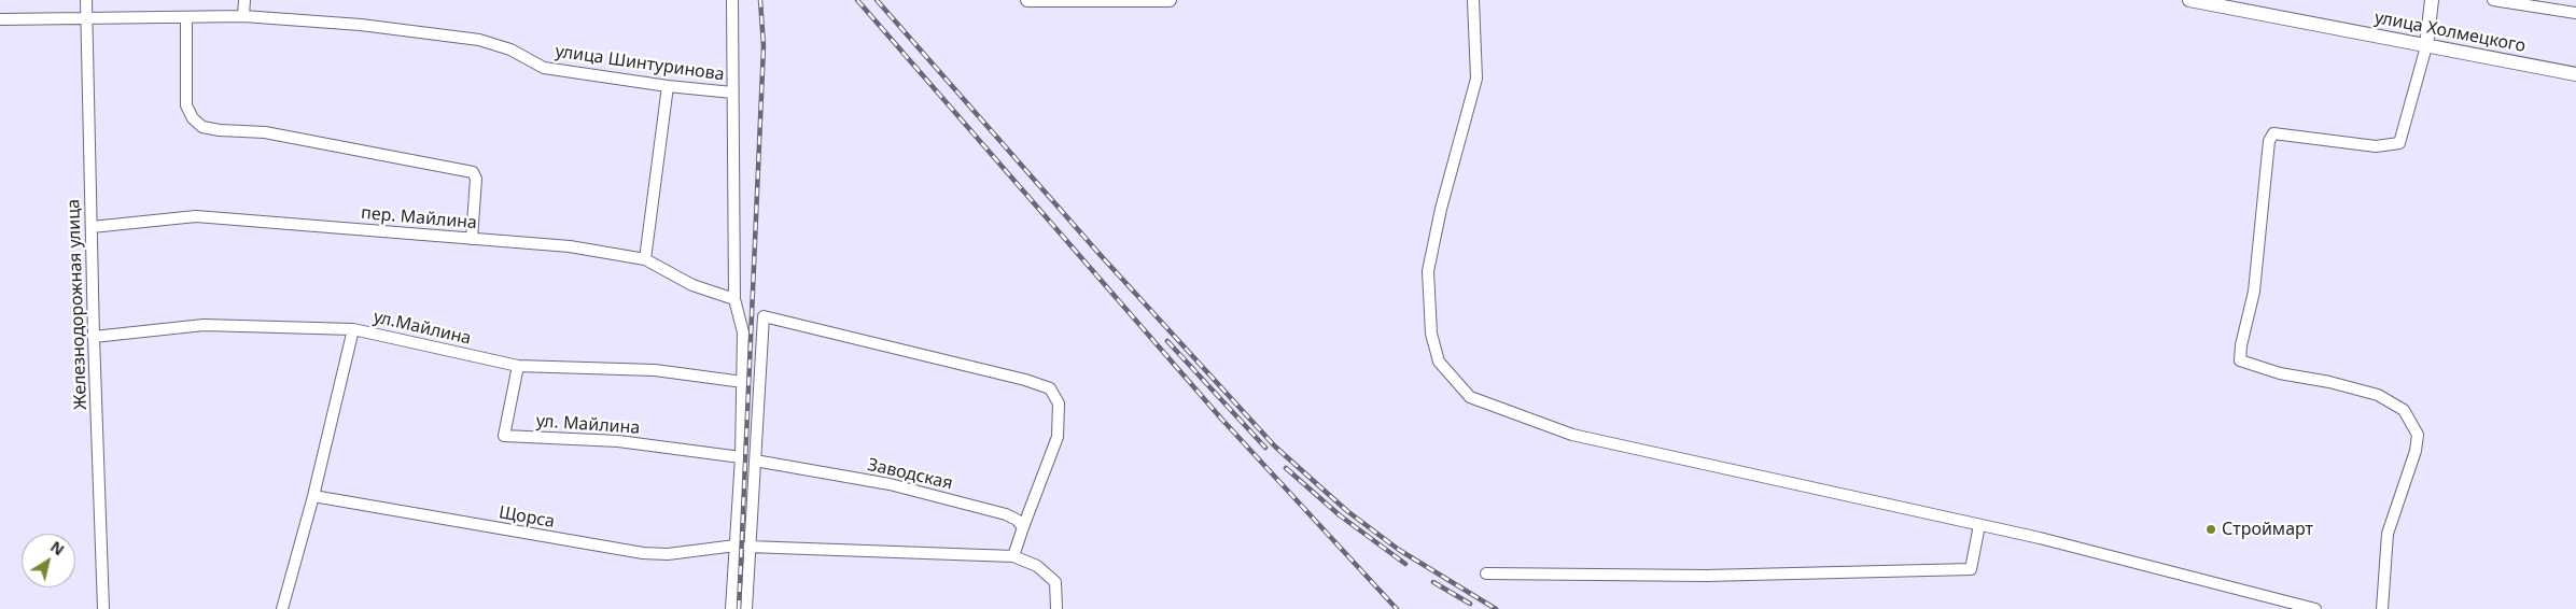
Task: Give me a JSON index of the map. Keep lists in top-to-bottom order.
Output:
{
  "streets": {
    "street": [
      "улица Холмецкого",
      "улица Шинтуринова",
      "пер. Майлина",
      "Железнодорожная улица",
      "ул.Майлина",
      "ул. Майлина",
      "Заводская",
      "Щорса"
    ]
  },
  "crossings": [
    ["улица Шинтуринова", "Железнодорожная улица"],
    ["пер. Майлина", "Железнодорожная улица"],
    ["Железнодорожная улица", "ул.Майлина"],
    ["ул.Майлина", "ул. Майлина"]
  ],
  "places": ["Строймарт"],
  "north": "top right"
}
